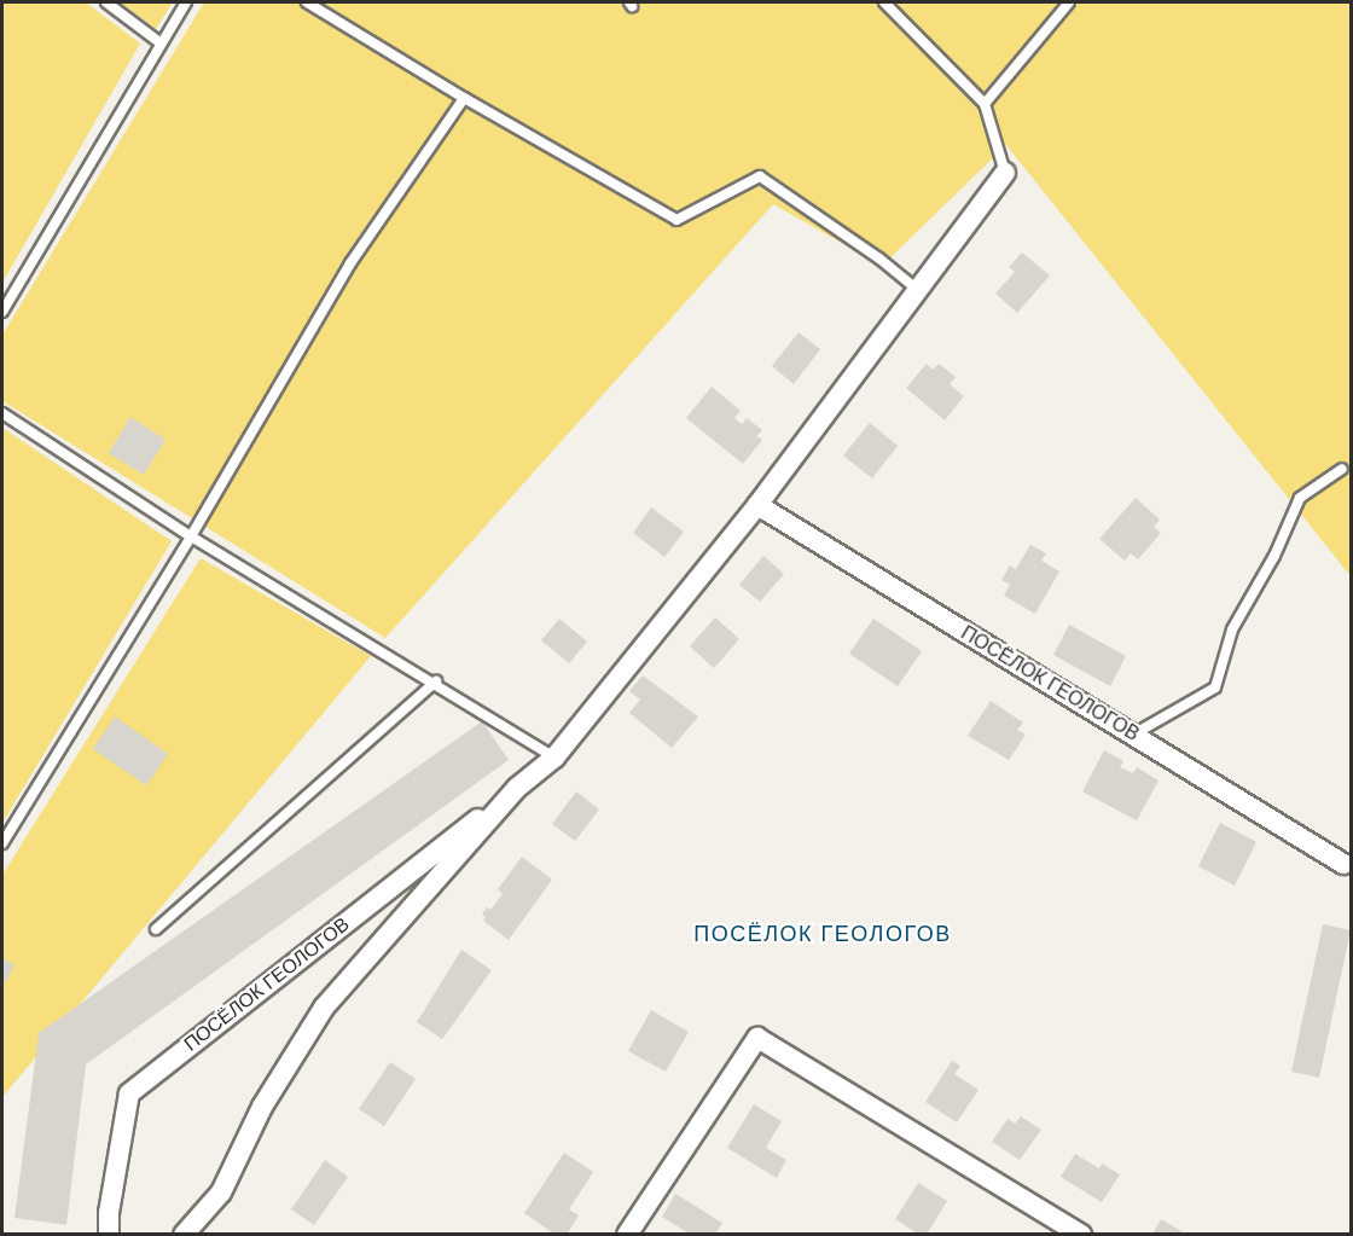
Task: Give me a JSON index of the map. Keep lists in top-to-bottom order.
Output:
{
  "streets": {
    "street": ["ПОСЁЛОК ГЕОЛОГОВ"]
  },
  "districts": ["ПОСЁЛОК ГЕОЛОГОВ"]
}
